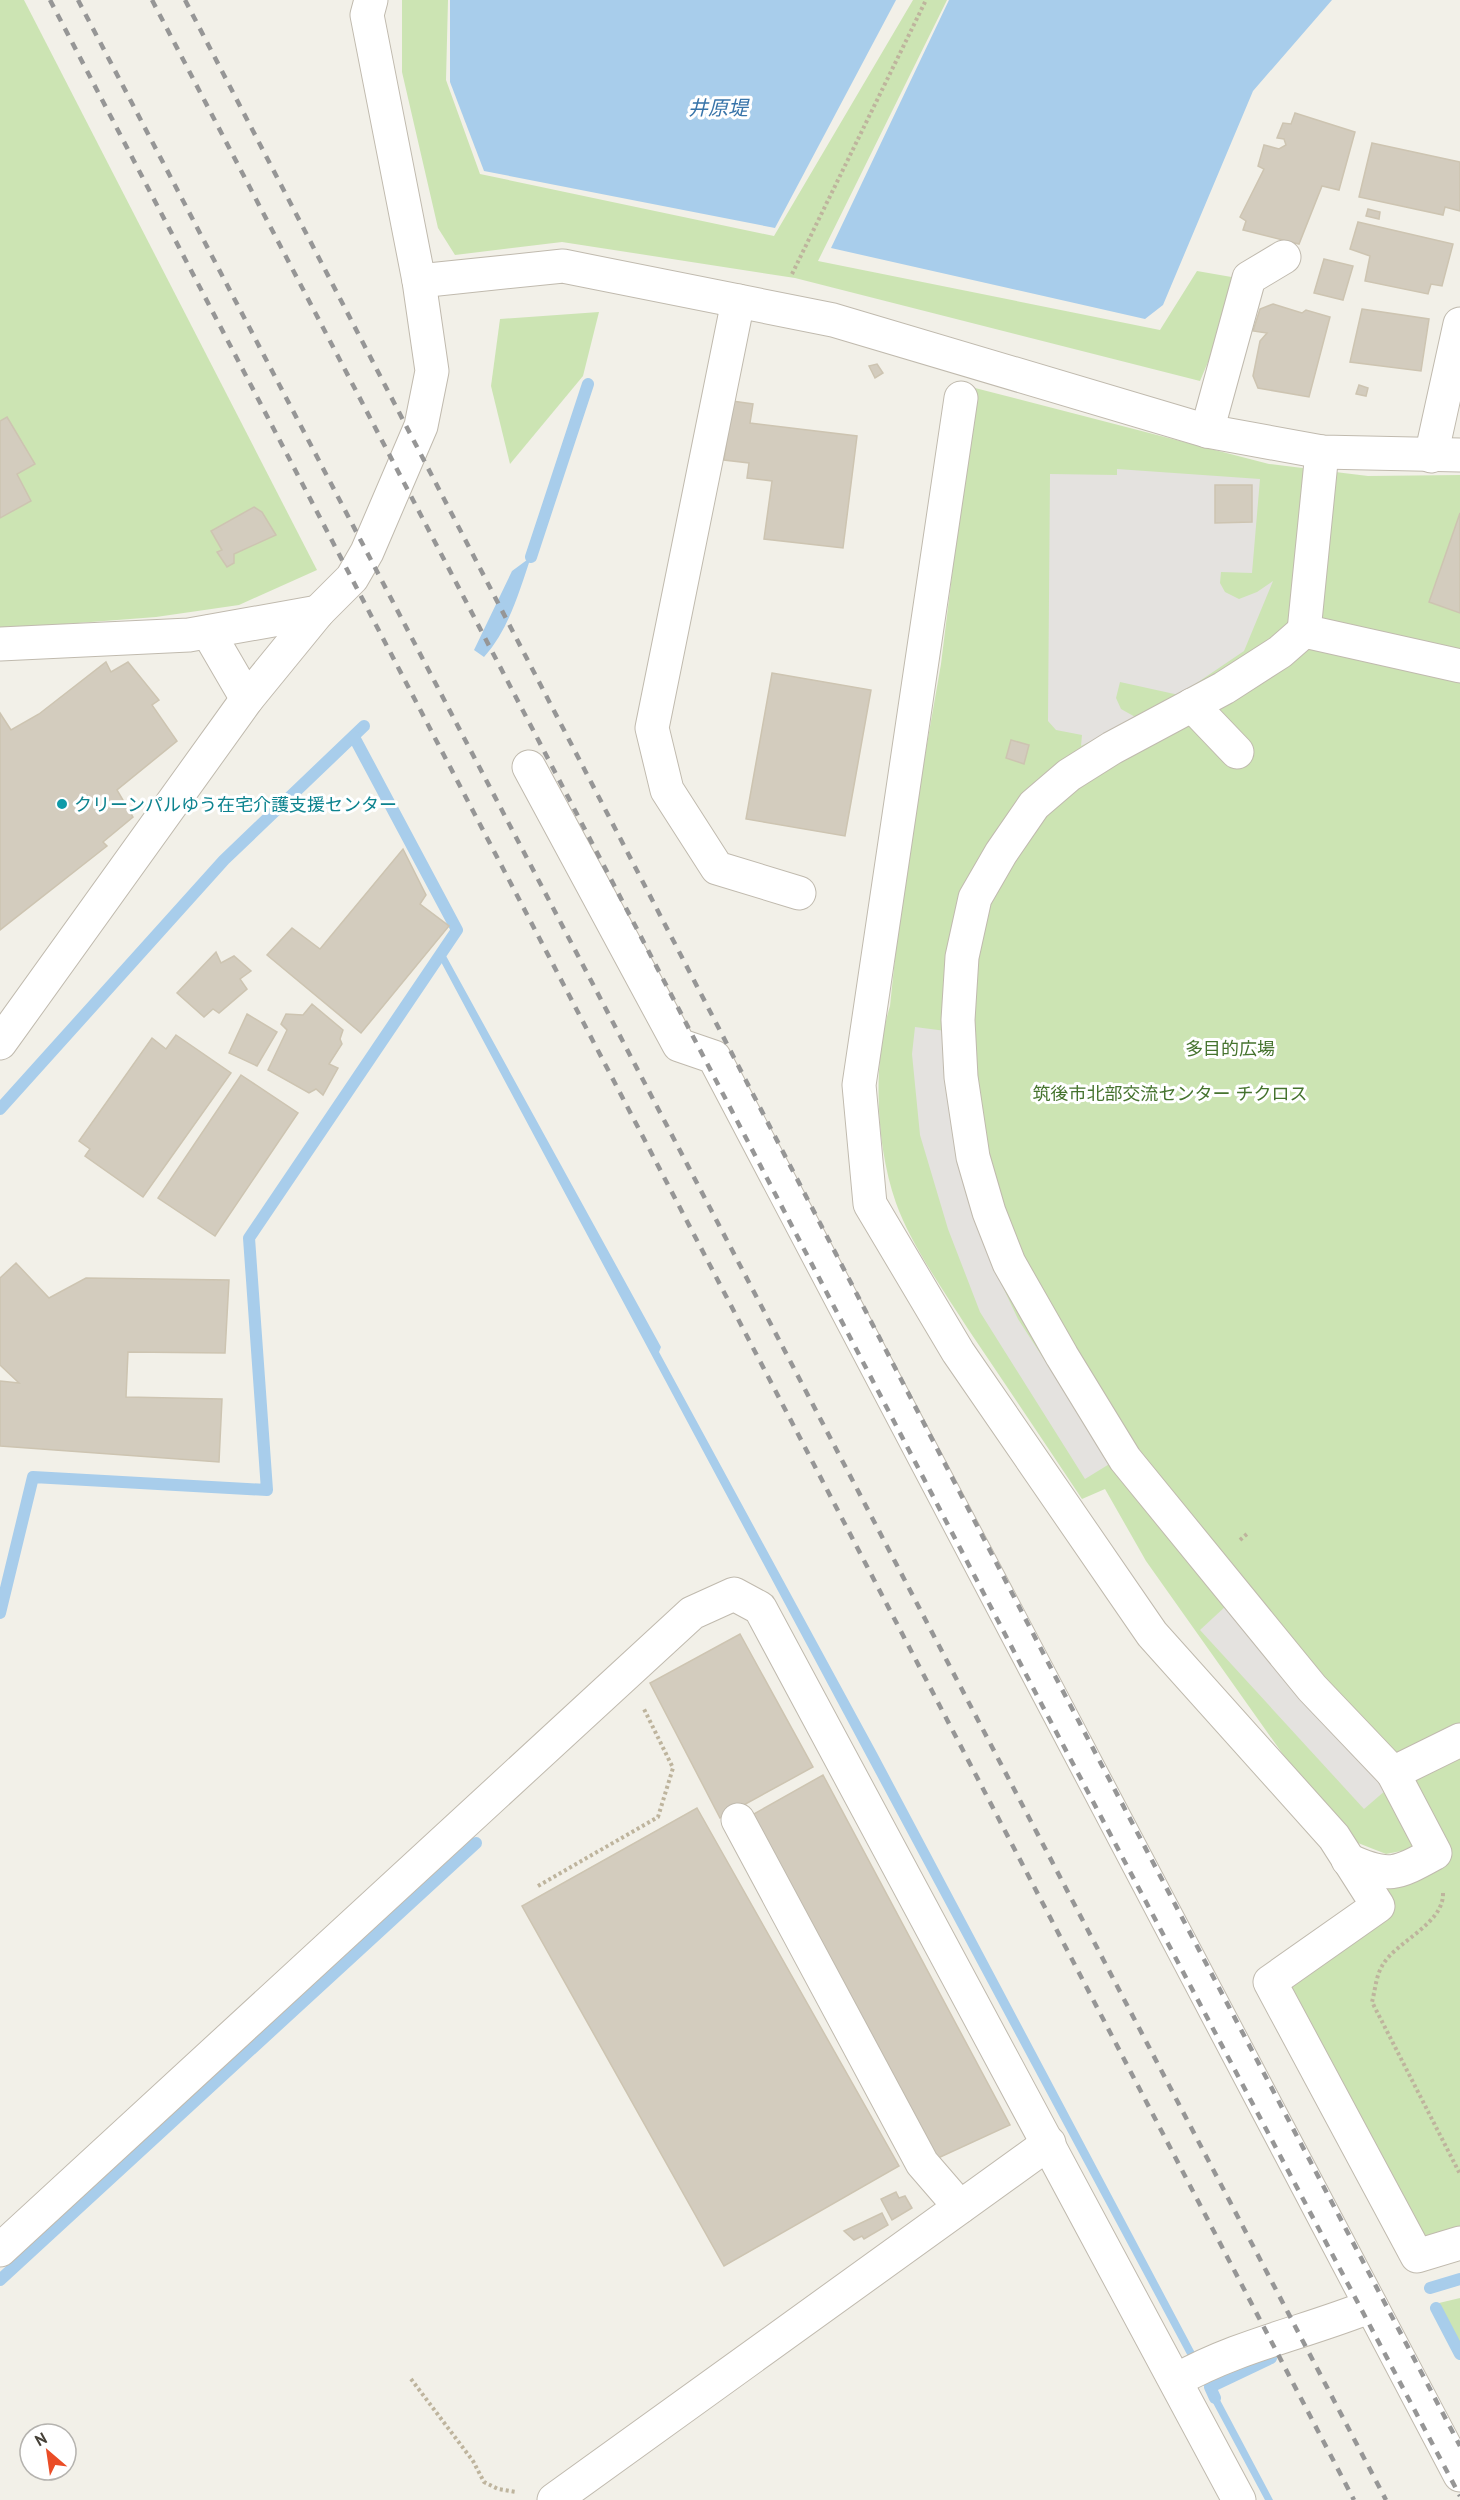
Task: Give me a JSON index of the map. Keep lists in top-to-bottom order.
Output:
{
  "water": ["井原堤"],
  "parks": ["多目的広場", "筑後市北部交流センター チクロス"],
  "places": ["クリーンパルゆう在宅介護支援センター"],
  "north": "top left"
}
